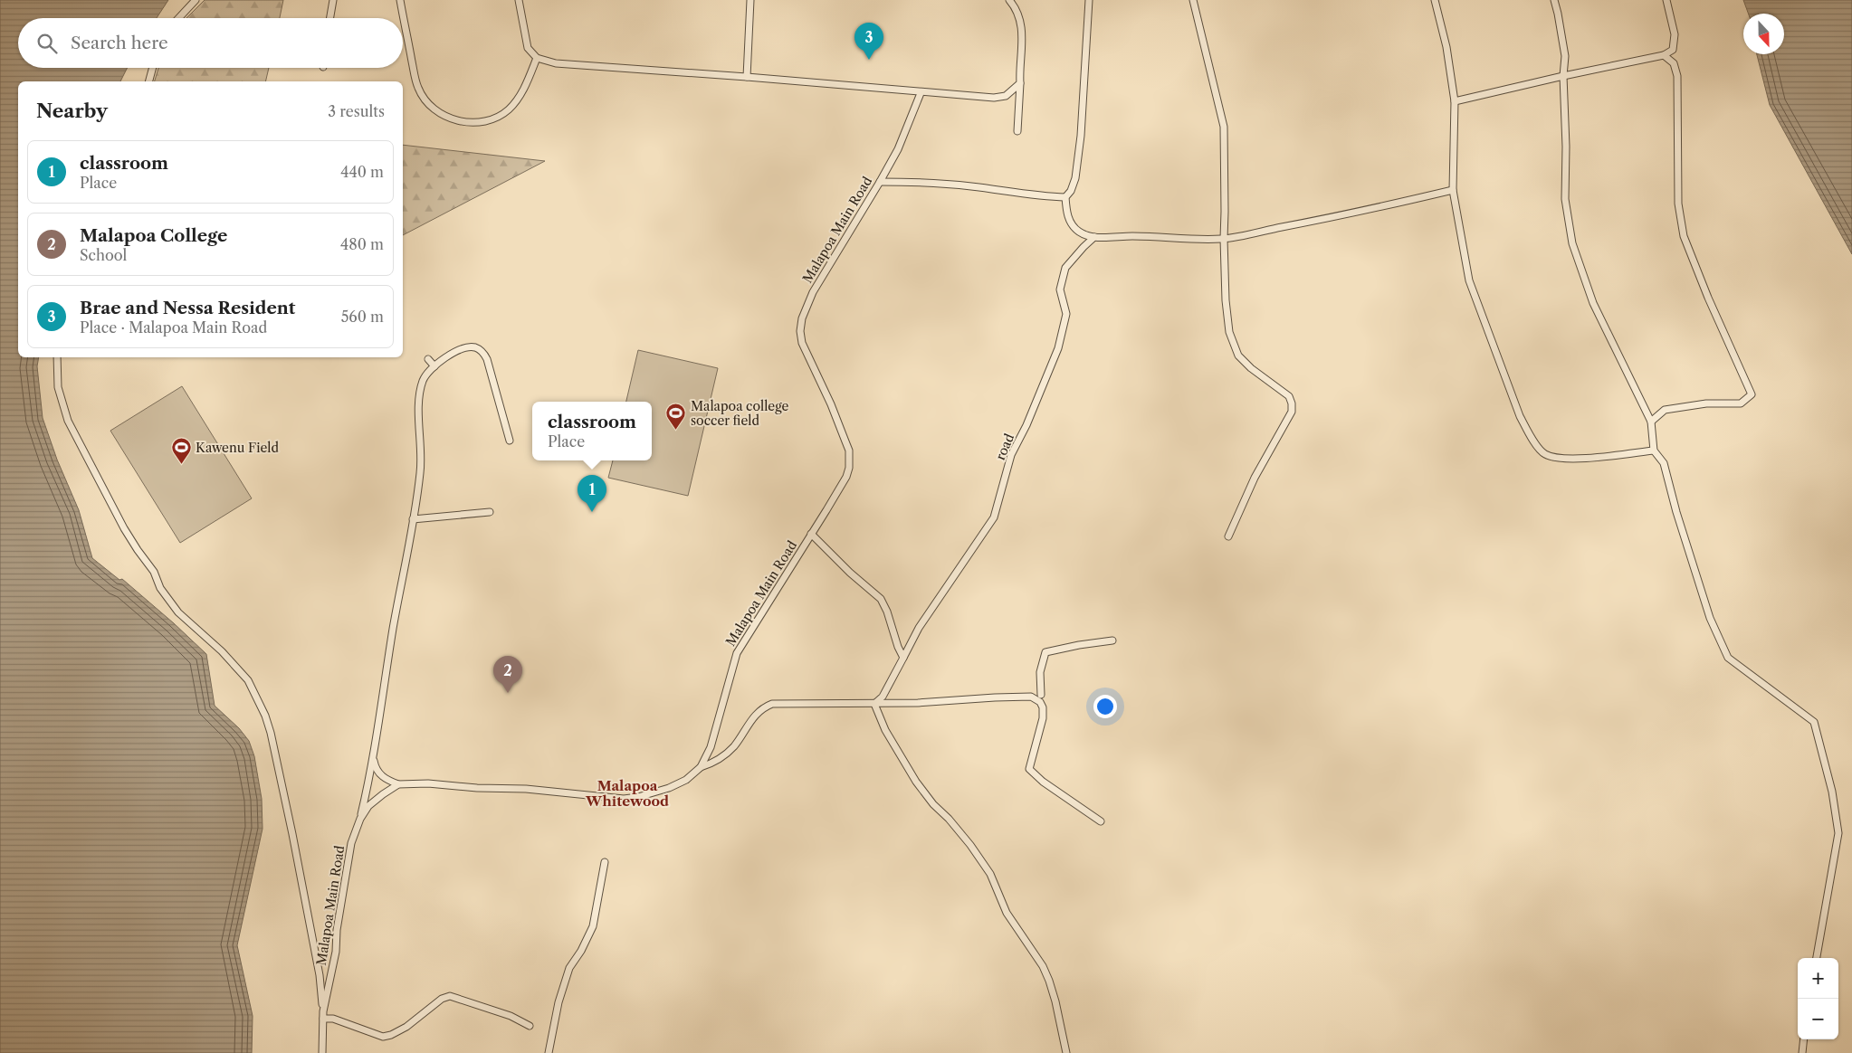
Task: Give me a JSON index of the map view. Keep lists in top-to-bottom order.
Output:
{
  "streets": {
    "street": ["Malapoa Main Road", "road"]
  },
  "districts": ["Malapoa Whitewood"],
  "places": {
    "sports": ["Malapoa college soccer field", "Kawenu Field"]
  },
  "north": "bottom",
  "page": {
    "search": "Search here",
    "pins": ["3", "1", "2"],
    "heading": ["Nearby", "3 results"],
    "list": [
      {
        "mark": "1",
        "name": "classroom",
        "note": "Place",
        "value": "440 m"
      },
      {
        "mark": "2",
        "name": "Malapoa College",
        "note": "School",
        "value": "480 m"
      },
      {
        "mark": "3",
        "name": "Brae and Nessa Resident",
        "note": "Place · Malapoa Main Road",
        "value": "560 m"
      }
    ],
    "popup": ["classroom", "Place"],
    "map_buttons": ["+", "−"]
  }
}
